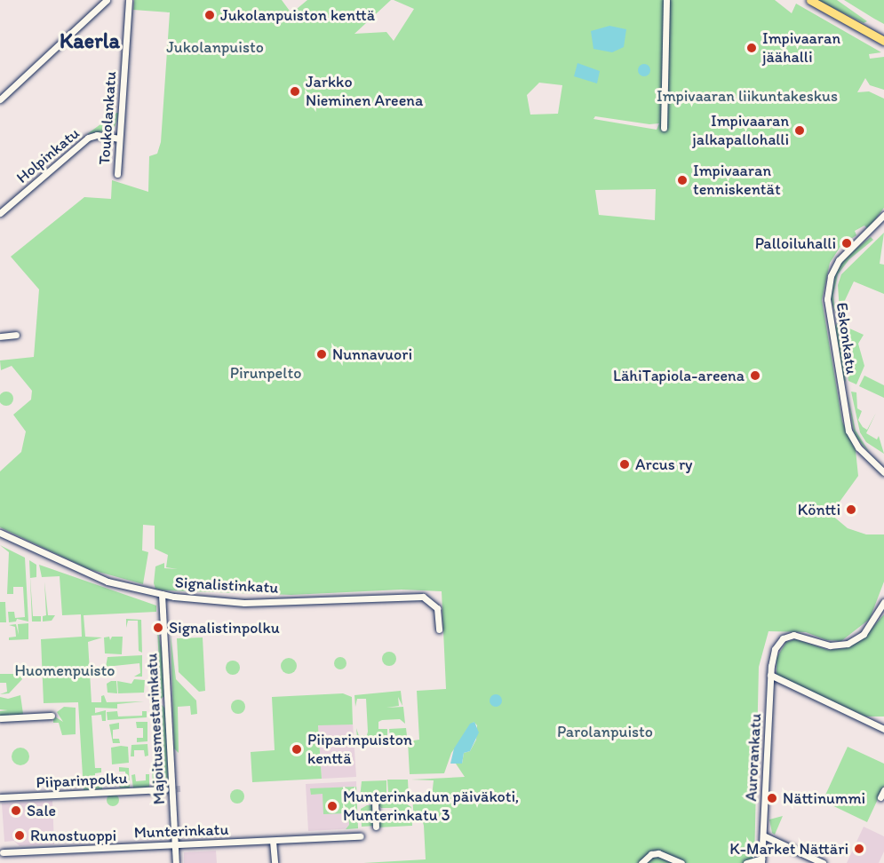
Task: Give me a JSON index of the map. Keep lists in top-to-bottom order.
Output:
{
  "streets": {
    "street": [
      "Toukolankatu",
      "Holpinkatu",
      "Eskonkatu",
      "Signalistinkatu",
      "Majoitusmestarinkatu",
      "Aurorankatu",
      "Piiparinpolku",
      "Munterinkatu"
    ]
  },
  "crossings": [
    ["Toukolankatu", "Holpinkatu"],
    ["Signalistinkatu", "Majoitusmestarinkatu"],
    ["Majoitusmestarinkatu", "Munterinkatu"]
  ],
  "districts": ["Kaerla"],
  "parks": [
    "Jukolanpuisto",
    "Impivaaran liikuntakeskus",
    "Pirunpelto",
    "Huomenpuisto",
    "Parolanpuisto"
  ],
  "places": [
    "Jukolanpuiston kenttä",
    "Impivaaran jäähalli",
    "Jarkko Nieminen Areena",
    "Impivaaran jalkapallohalli",
    "Impivaaran tenniskentät",
    "Palloiluhalli",
    "Nunnavuori",
    "LähiTapiola-areena",
    "Arcus ry",
    "Köntti",
    "Signalistinpolku",
    "Piiparinpuiston kenttä",
    "Nättinummi",
    "Munterinkadun päiväkoti, Munterinkatu 3",
    "Sale",
    "Runostuoppi",
    "K-Market Nättäri"
  ]
}
